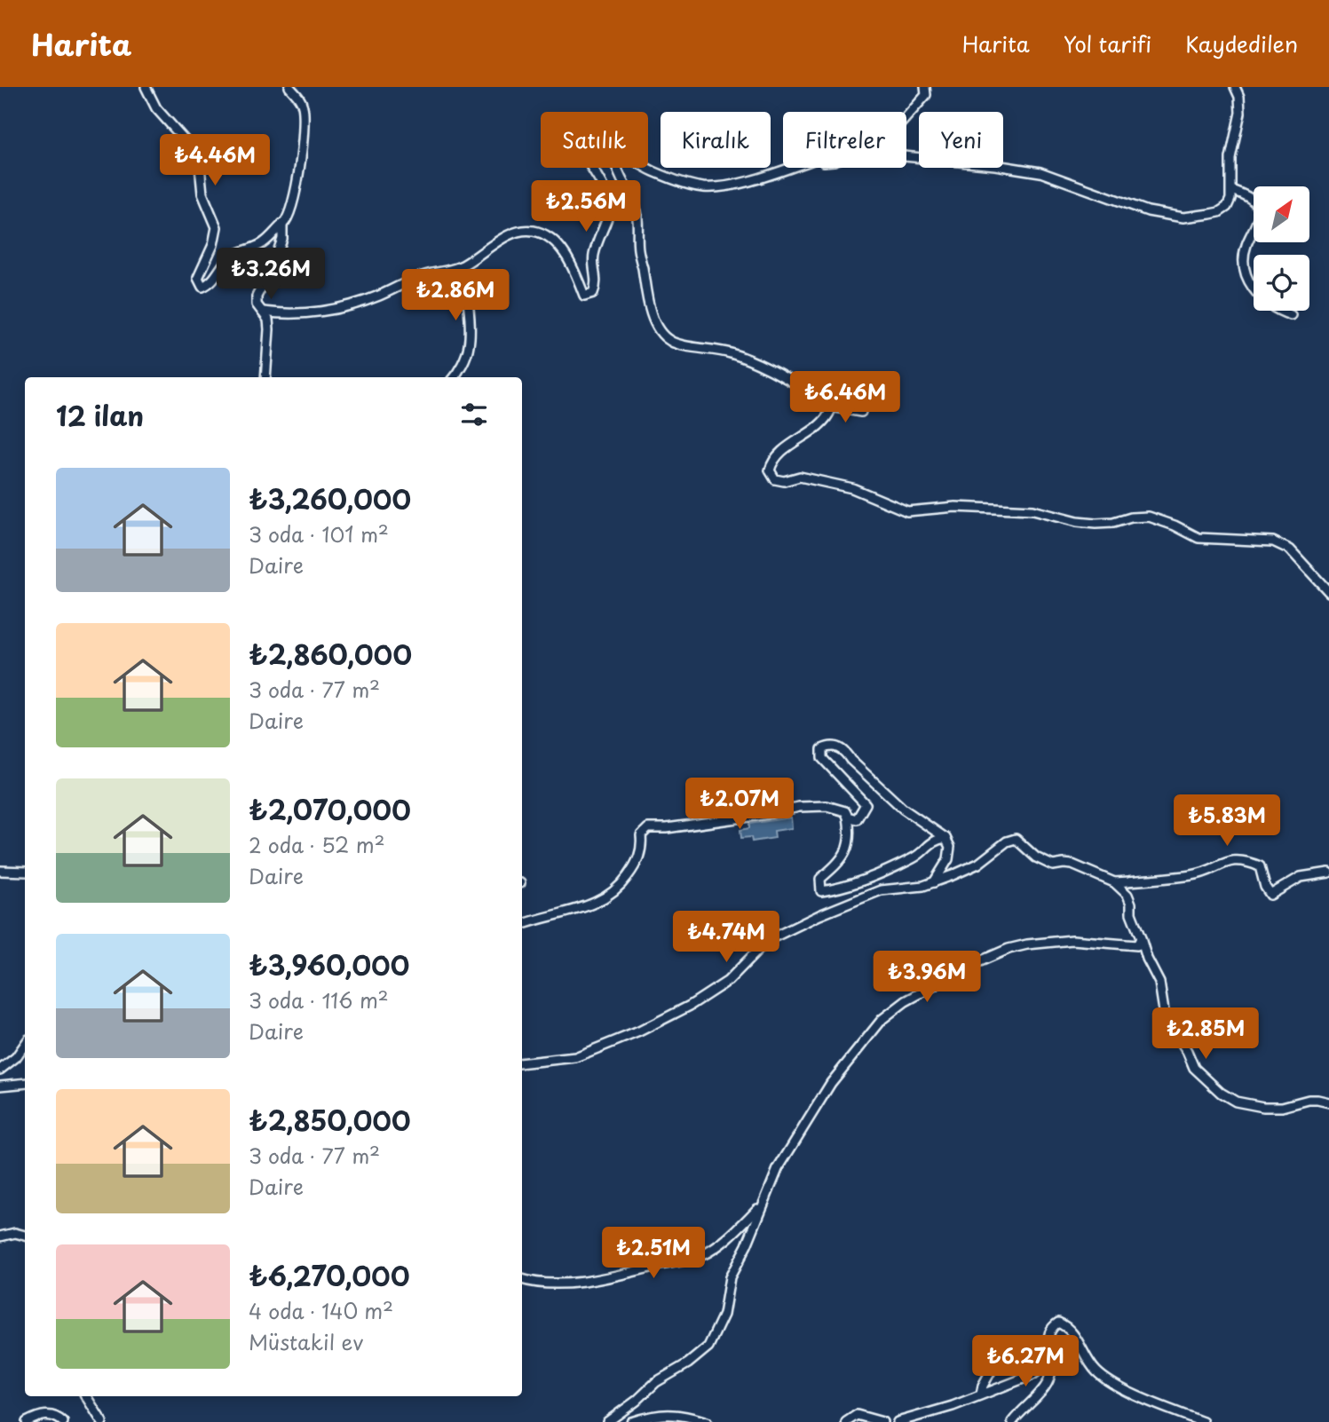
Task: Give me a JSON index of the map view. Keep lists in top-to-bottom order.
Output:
{
  "north": "top right",
  "page": {
    "header": "Harita",
    "nav": ["Harita", "Yol tarifi", "Kaydedilen"],
    "chip": [
      "Satılık",
      "Kiralık",
      "Filtreler",
      "Yeni"
    ],
    "price": [
      "₺4.46M",
      "₺2.56M",
      "₺3.26M",
      "₺2.86M",
      "₺6.46M",
      "₺2.07M",
      "₺5.83M",
      "₺4.74M",
      "₺3.96M",
      "₺2.85M",
      "₺2.51M",
      "₺6.27M"
    ],
    "heading": "12 ilan",
    "list": [
      {
        "name": "₺3,260,000",
        "note": "3 oda · 101 m² · Daire"
      },
      {
        "name": "₺2,860,000",
        "note": "3 oda · 77 m² · Daire"
      },
      {
        "name": "₺2,070,000",
        "note": "2 oda · 52 m² · Daire"
      },
      {
        "name": "₺3,960,000",
        "note": "3 oda · 116 m² · Daire"
      },
      {
        "name": "₺2,850,000",
        "note": "3 oda · 77 m² · Daire"
      },
      {
        "name": "₺6,270,000",
        "note": "4 oda · 140 m² · Müstakil ev"
      }
    ]
  }
}
